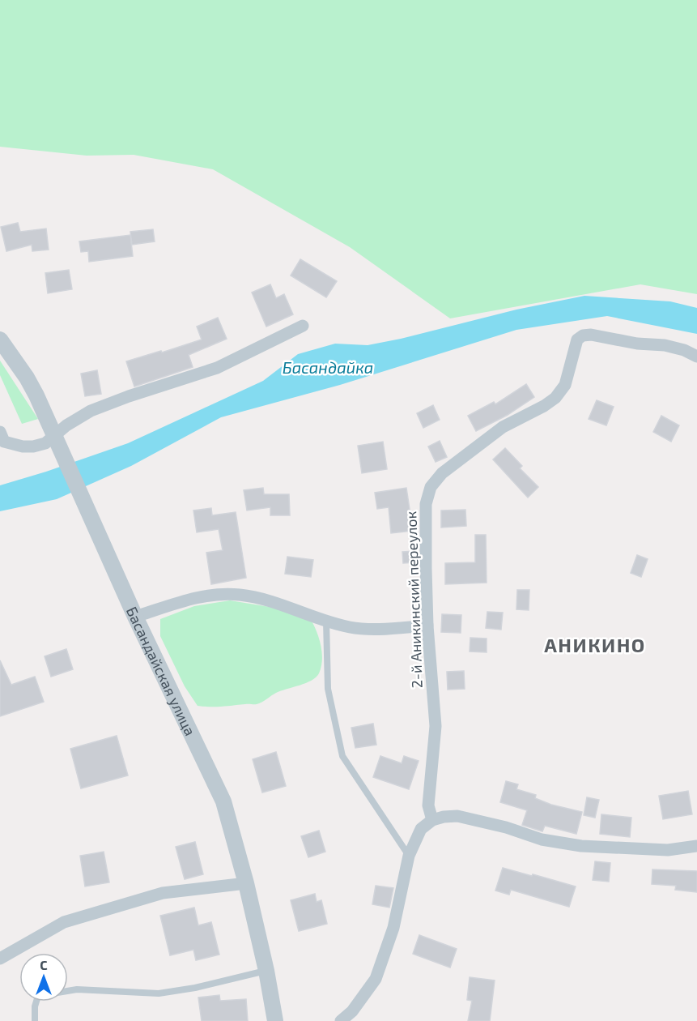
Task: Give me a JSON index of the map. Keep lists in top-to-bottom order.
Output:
{
  "streets": {
    "street": ["2-й Аникинский переулок", "Басандайская улица"]
  },
  "districts": ["АНИКИНО"],
  "water": ["Басандайка"],
  "north": "top"
}
